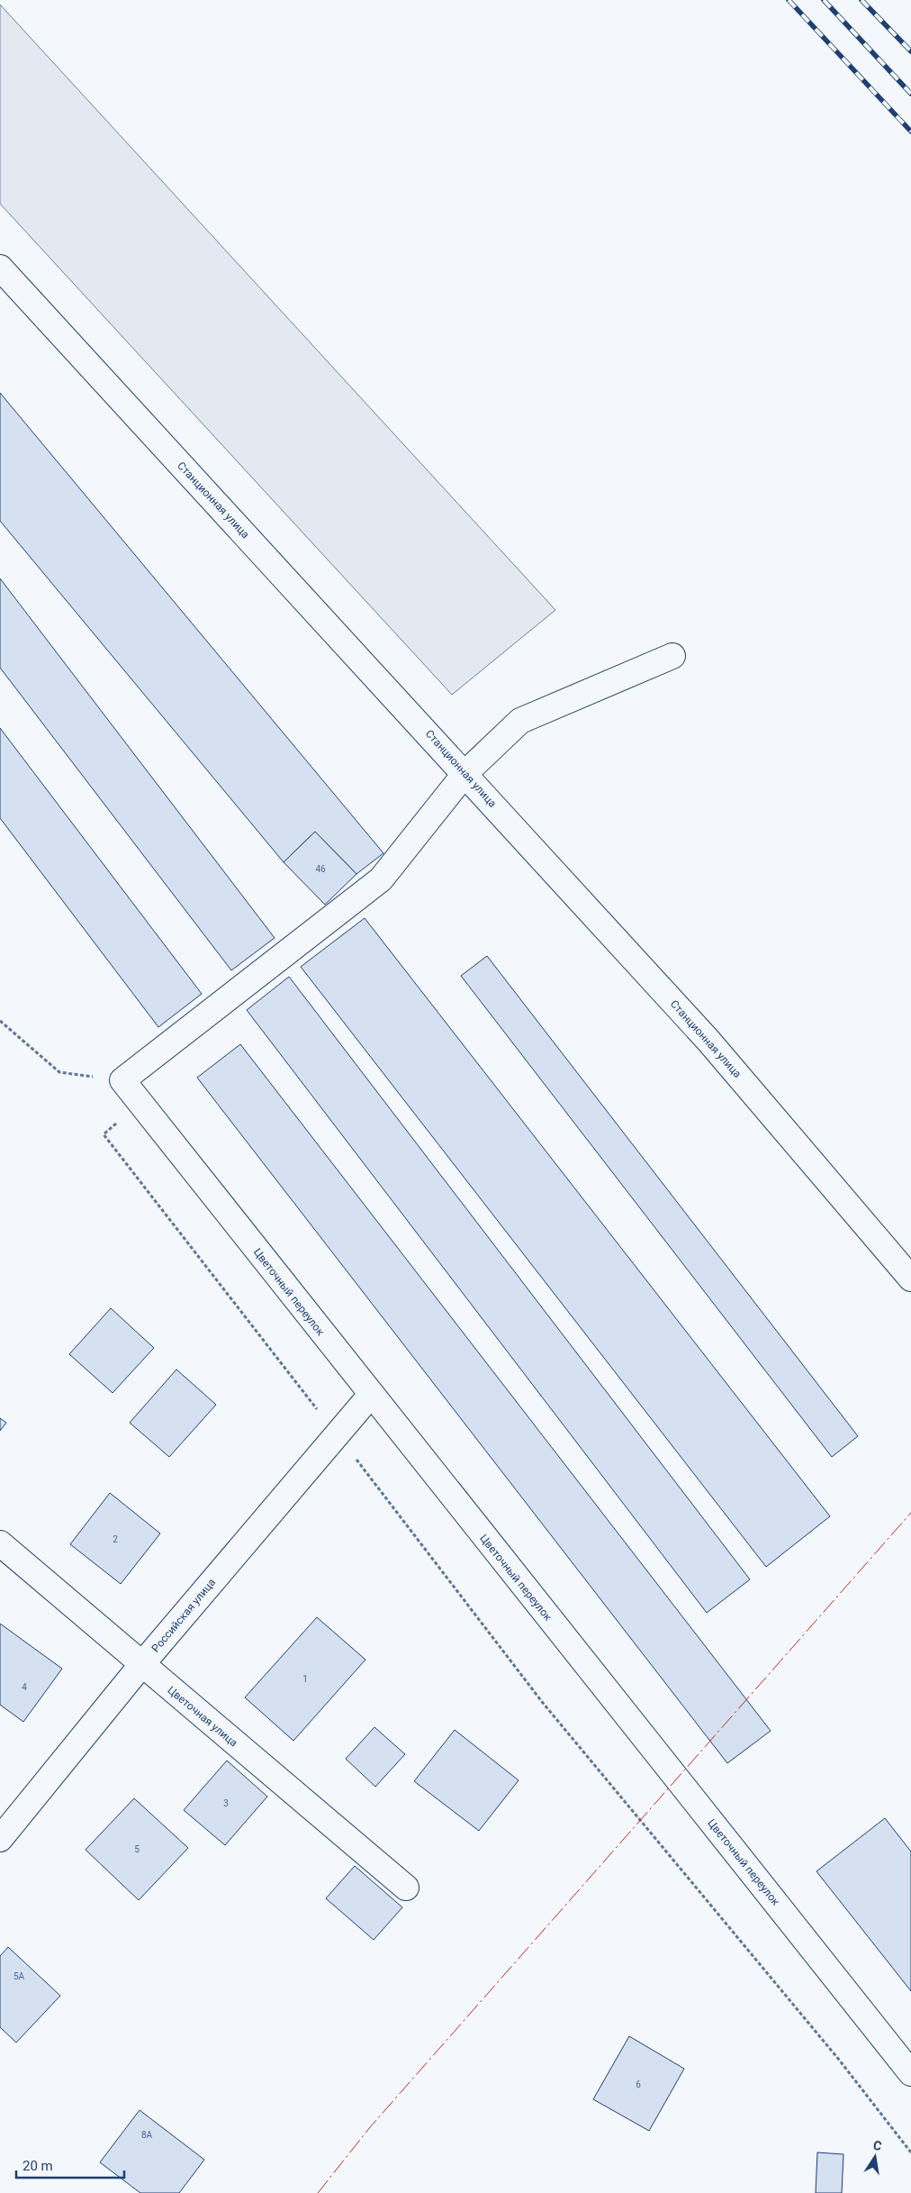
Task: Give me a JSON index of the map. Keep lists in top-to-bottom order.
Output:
{
  "streets": {
    "street": [
      "Станционная улица",
      "Цветочный переулок",
      "Российская улица",
      "Цветочная улица"
    ]
  },
  "crossings": [
    ["Цветочный переулок", "Российская улица"],
    ["Российская улица", "Цветочная улица"]
  ],
  "house_numbers": [
    "46",
    "2",
    "1",
    "4",
    "3",
    "5",
    "5А",
    "6",
    "8А"
  ],
  "scale_bar": "20 m",
  "north": "top"
}
